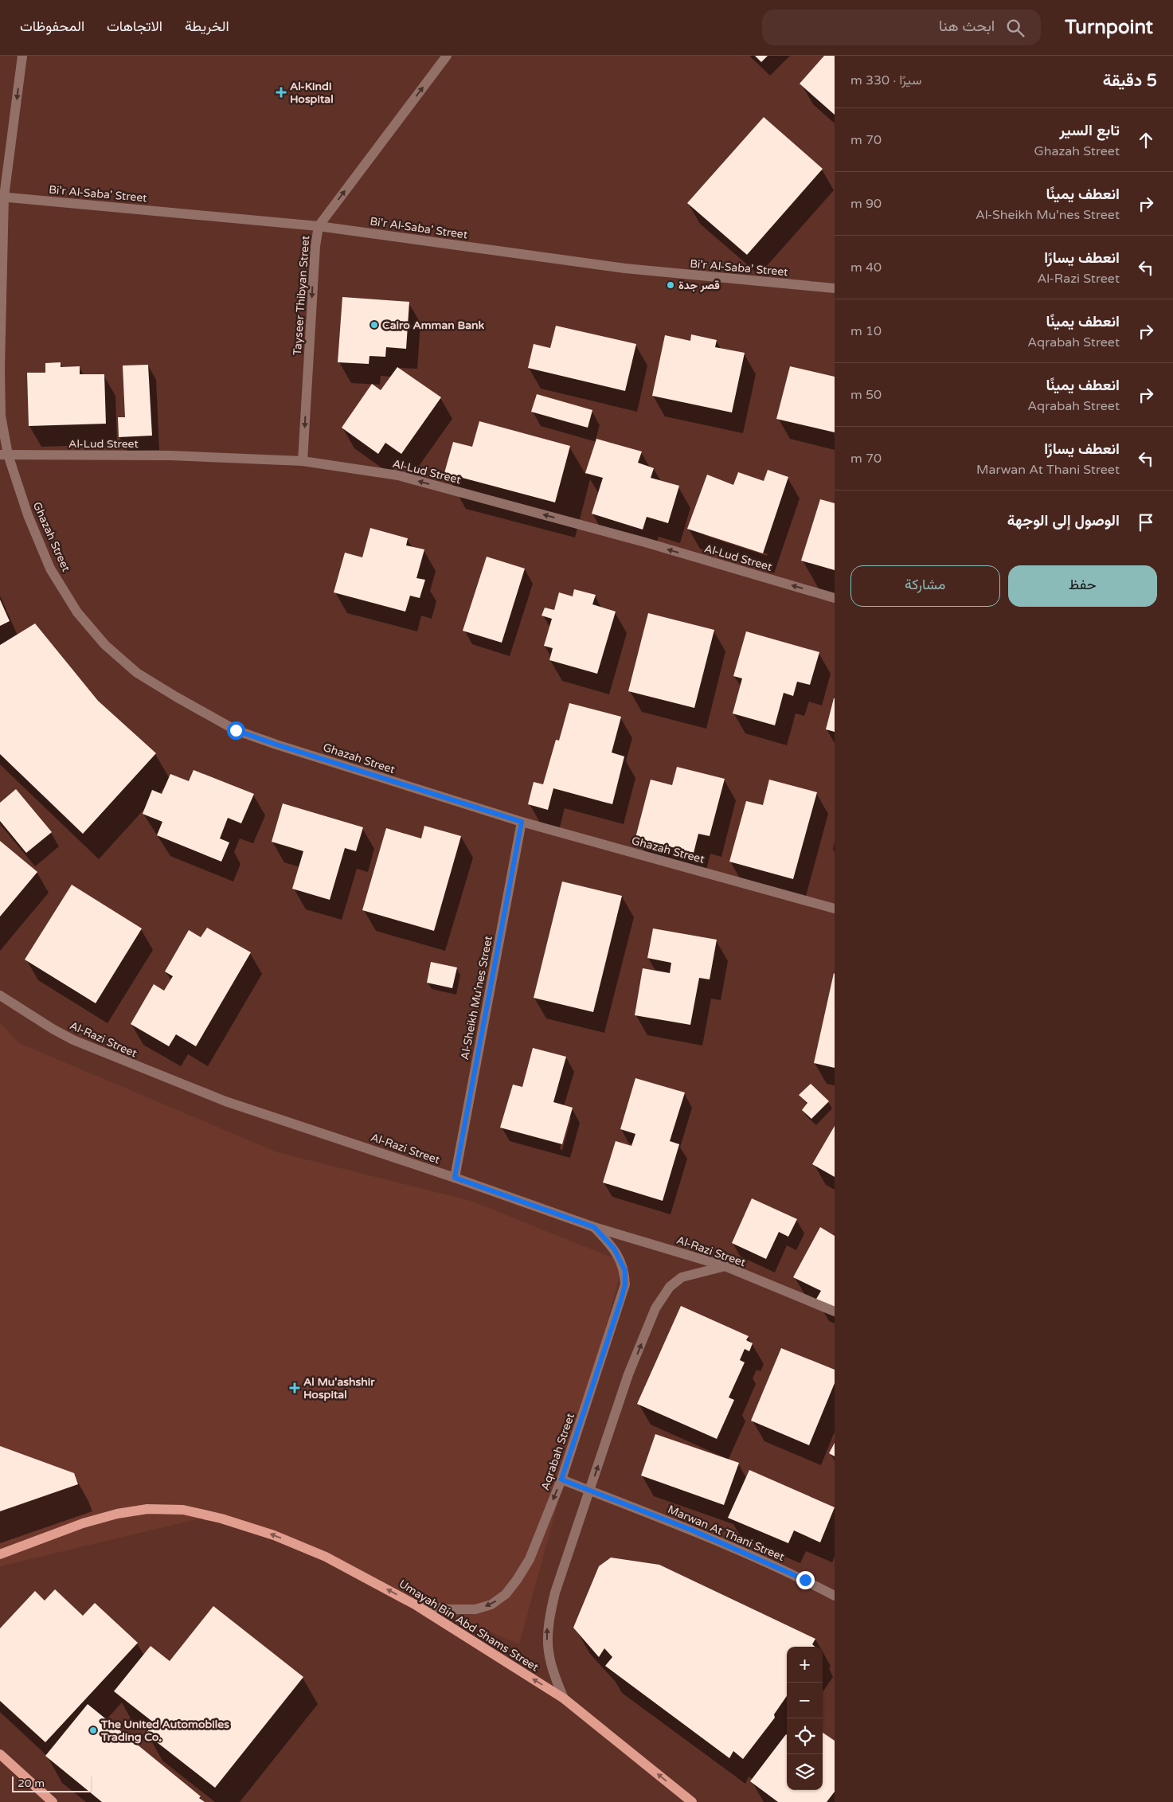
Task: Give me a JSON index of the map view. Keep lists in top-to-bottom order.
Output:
{
  "streets": {
    "main road": ["Umayah Bin Abd Shams Street"],
    "street": [
      "Bi'r Al-Saba' Street",
      "Tayseer Thibyan Street",
      "Al-Lud Street",
      "Ghazah Street",
      "Al-Sheikh Mu’nes Street",
      "Al-Razi Street",
      "Aqrabah Street",
      "Marwan At Thani Street"
    ]
  },
  "crossings": [
    ["Bi'r Al-Saba' Street", "Tayseer Thibyan Street"],
    ["Bi'r Al-Saba' Street", "Ghazah Street"],
    ["Tayseer Thibyan Street", "Al-Lud Street"],
    ["Al-Lud Street", "Ghazah Street"],
    ["Ghazah Street", "Al-Sheikh Mu’nes Street"],
    ["Al-Sheikh Mu’nes Street", "Al-Razi Street"],
    ["Al-Razi Street", "Aqrabah Street"],
    ["Aqrabah Street", "Marwan At Thani Street"],
    ["Aqrabah Street", "Umayah Bin Abd Shams Street"]
  ],
  "one_way": ["Al-Lud Street", "Aqrabah Street", "Umayah Bin Abd Shams Street"],
  "places": {
    "health": ["Al-Kindi Hospital", "Al Mu'ashshir Hospital"],
    "other": ["قصر جدة", "Cairo Amman Bank", "The United Automobiles Trading Co."]
  },
  "scale_bar": "20 m",
  "page": {
    "header": "Turnpoint",
    "search": "ابحث هنا",
    "nav": ["الخريطة", "الاتجاهات", "المحفوظات"],
    "heading": ["5 دقيقة", "سيرًا · 330 m"],
    "list": [
      ["تابع السير", "Ghazah Street", "70 m"],
      ["انعطف يمينًا", "Al-Sheikh Mu’nes Street", "90 m"],
      ["انعطف يسارًا", "Al-Razi Street", "40 m"],
      ["انعطف يمينًا", "Aqrabah Street", "10 m"],
      ["انعطف يمينًا", "Aqrabah Street", "50 m"],
      ["انعطف يسارًا", "Marwan At Thani Street", "70 m"],
      "الوصول إلى الوجهة"
    ],
    "buttons": ["حفظ", "مشاركة"],
    "map_buttons": ["+", "−"],
    "scale": "20 m"
  }
}
